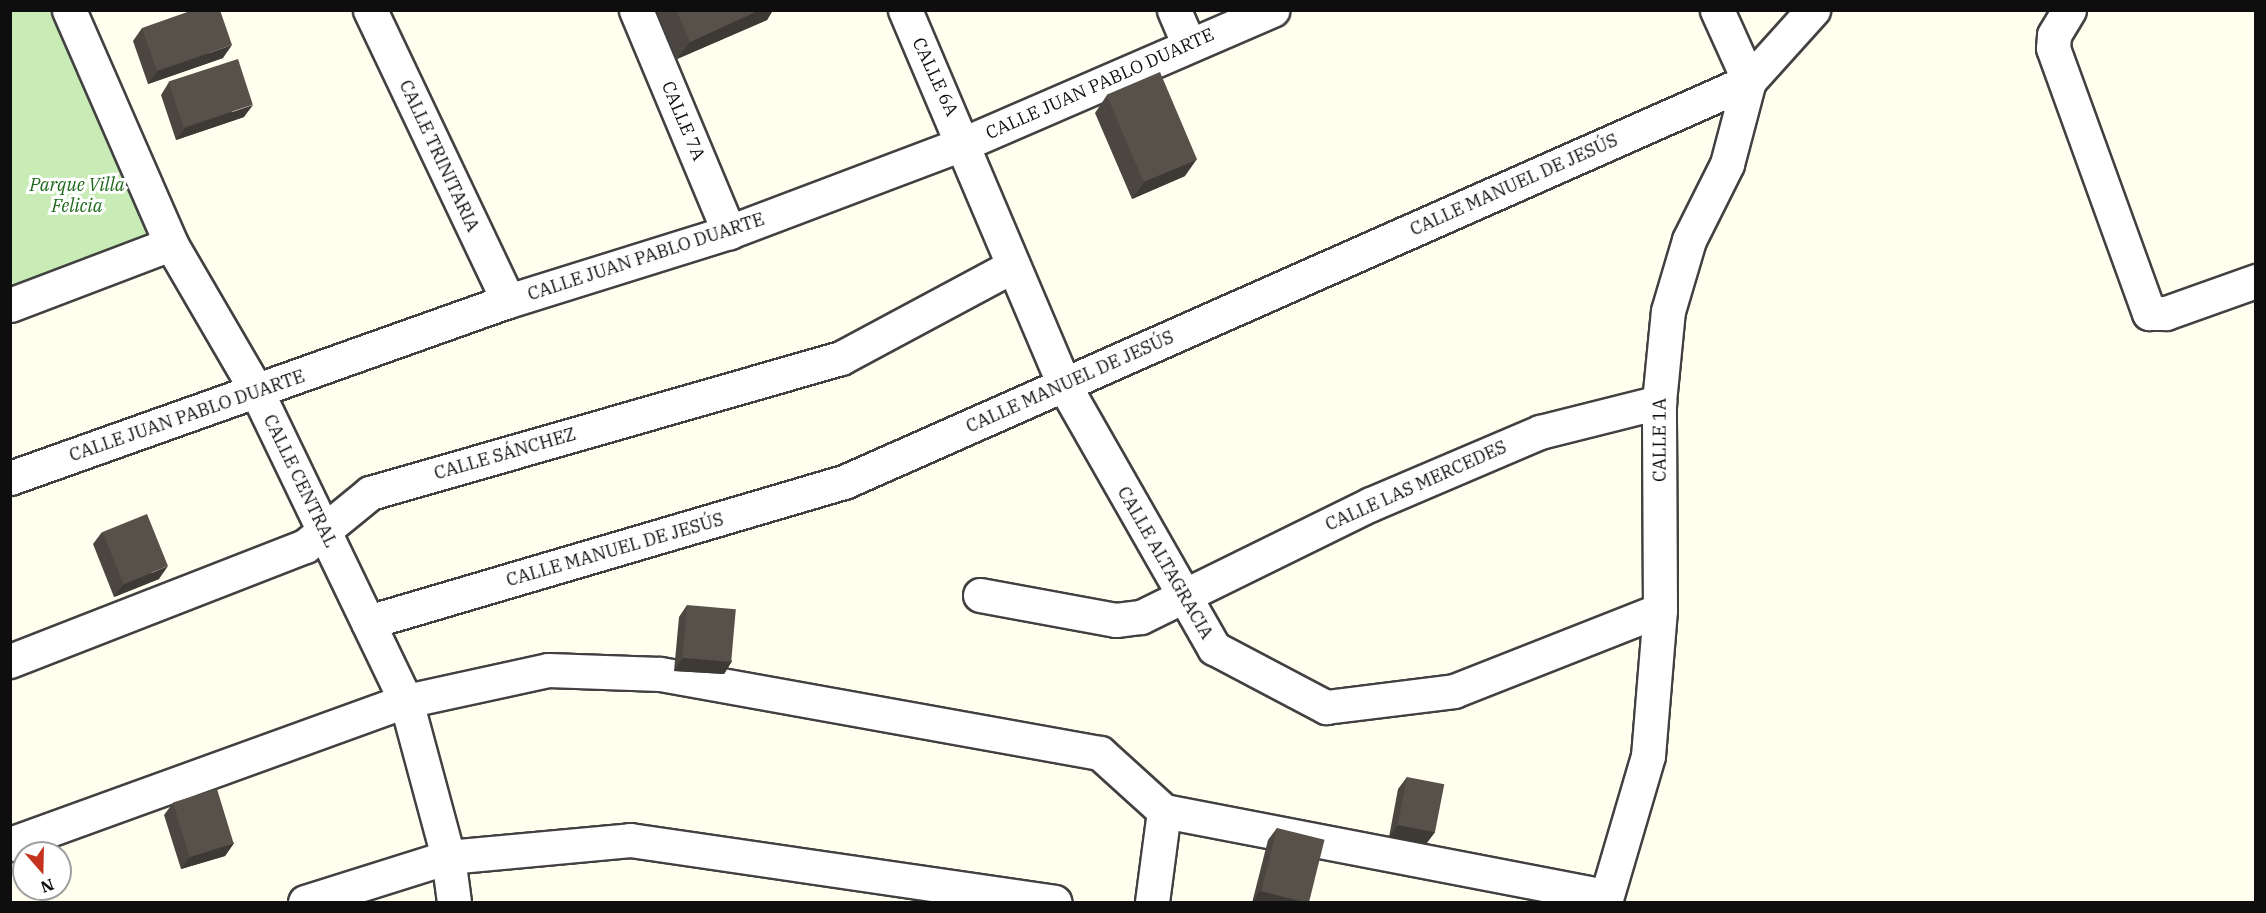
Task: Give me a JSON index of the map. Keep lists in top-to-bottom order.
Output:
{
  "streets": {
    "street": [
      "CALLE 6A",
      "CALLE JUAN PABLO DUARTE",
      "CALLE 7A",
      "CALLE TRINITARIA",
      "CALLE MANUEL DE JESÚS",
      "CALLE 1A",
      "CALLE SÁNCHEZ",
      "CALLE CENTRAL",
      "CALLE LAS MERCEDES",
      "CALLE ALTAGRACIA"
    ]
  },
  "crossings": [
    ["CALLE 6A", "CALLE JUAN PABLO DUARTE"],
    ["CALLE 6A", "CALLE ALTAGRACIA"],
    ["CALLE JUAN PABLO DUARTE", "CALLE 7A"],
    ["CALLE JUAN PABLO DUARTE", "CALLE TRINITARIA"],
    ["CALLE JUAN PABLO DUARTE", "CALLE CENTRAL"],
    ["CALLE JUAN PABLO DUARTE", "CALLE ALTAGRACIA"],
    ["CALLE MANUEL DE JESÚS", "CALLE 1A"],
    ["CALLE MANUEL DE JESÚS", "CALLE CENTRAL"],
    ["CALLE MANUEL DE JESÚS", "CALLE ALTAGRACIA"],
    ["CALLE 1A", "CALLE LAS MERCEDES"],
    ["CALLE 1A", "CALLE ALTAGRACIA"],
    ["CALLE SÁNCHEZ", "CALLE CENTRAL"],
    ["CALLE SÁNCHEZ", "CALLE ALTAGRACIA"],
    ["CALLE LAS MERCEDES", "CALLE ALTAGRACIA"]
  ],
  "parks": ["Parque Villa Felicia"],
  "north": "bottom"
}
